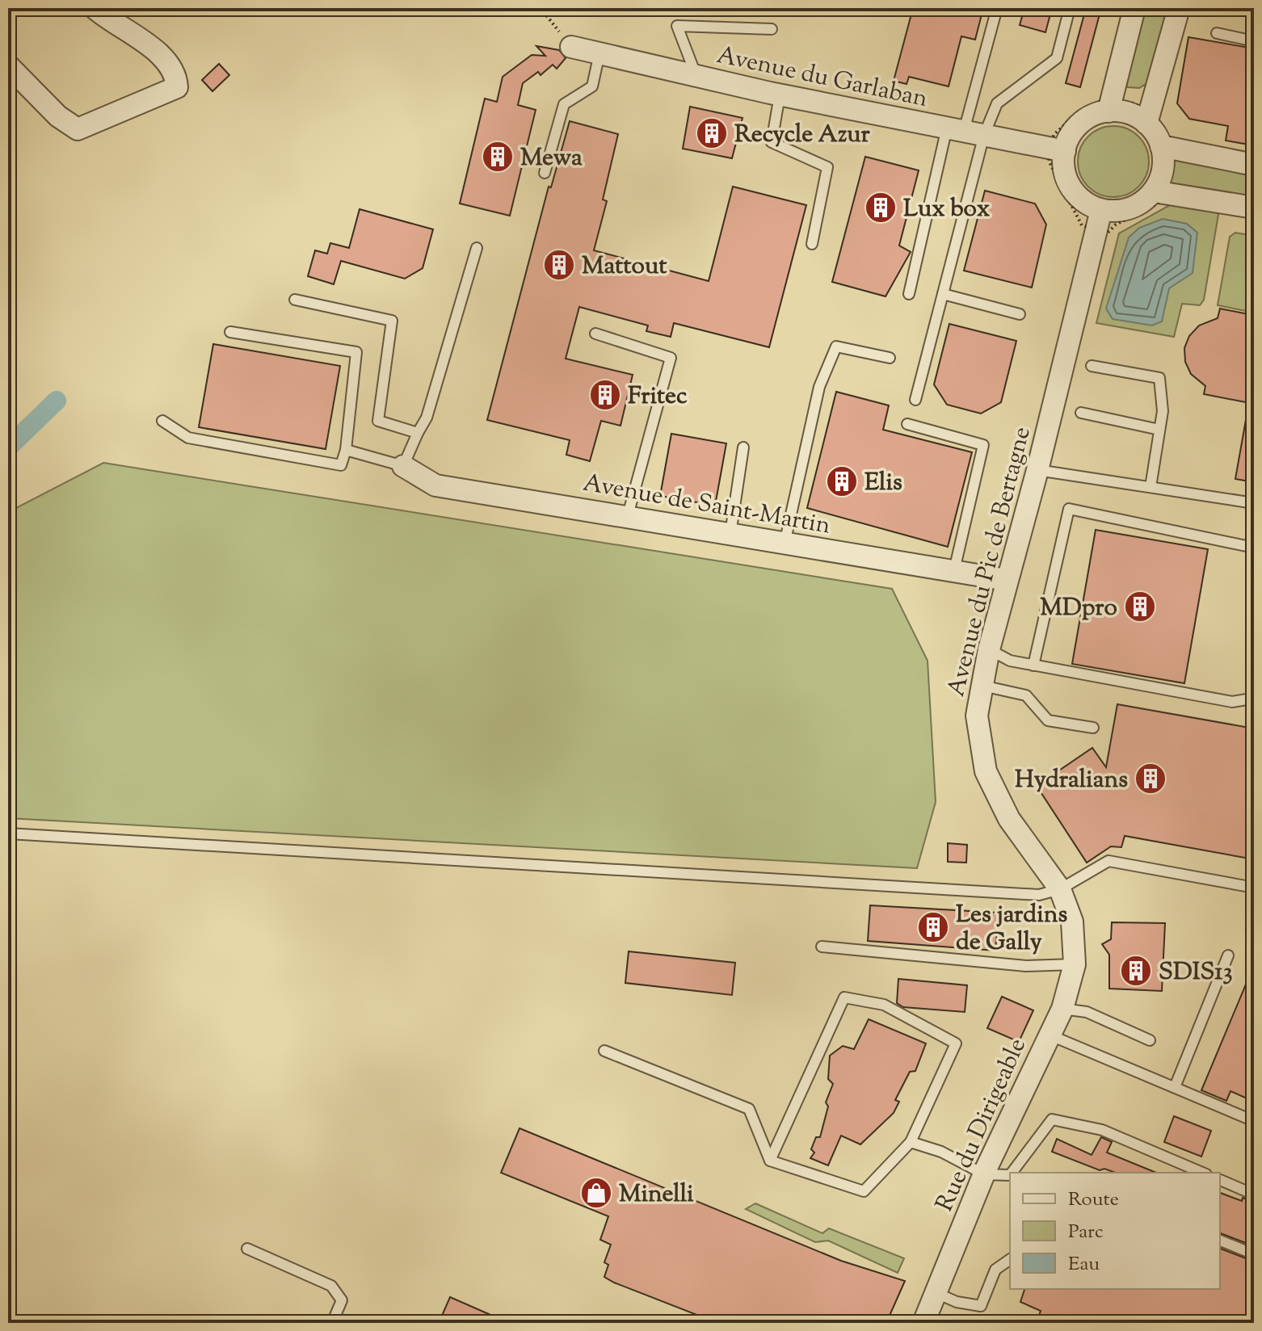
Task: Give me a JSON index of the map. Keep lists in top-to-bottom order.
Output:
{
  "streets": {
    "street": [
      "Avenue du Garlaban",
      "Avenue de Saint-Martin",
      "Avenue du Pic de Bertagne",
      "Rue du Dirigeable"
    ]
  },
  "crossings": [
    ["Avenue du Garlaban", "Avenue du Pic de Bertagne"],
    ["Avenue de Saint-Martin", "Avenue du Pic de Bertagne"],
    ["Avenue du Pic de Bertagne", "Rue du Dirigeable"]
  ],
  "places": {
    "building": [
      "Recycle Azur",
      "Mewa",
      "Lux box",
      "Mattout",
      "Fritec",
      "Elis",
      "MDpro",
      "Hydralians",
      "Les jardins de Gally",
      "SDIS13"
    ],
    "shop": ["Minelli"]
  },
  "legend": ["Route", "Parc", "Eau"]
}
